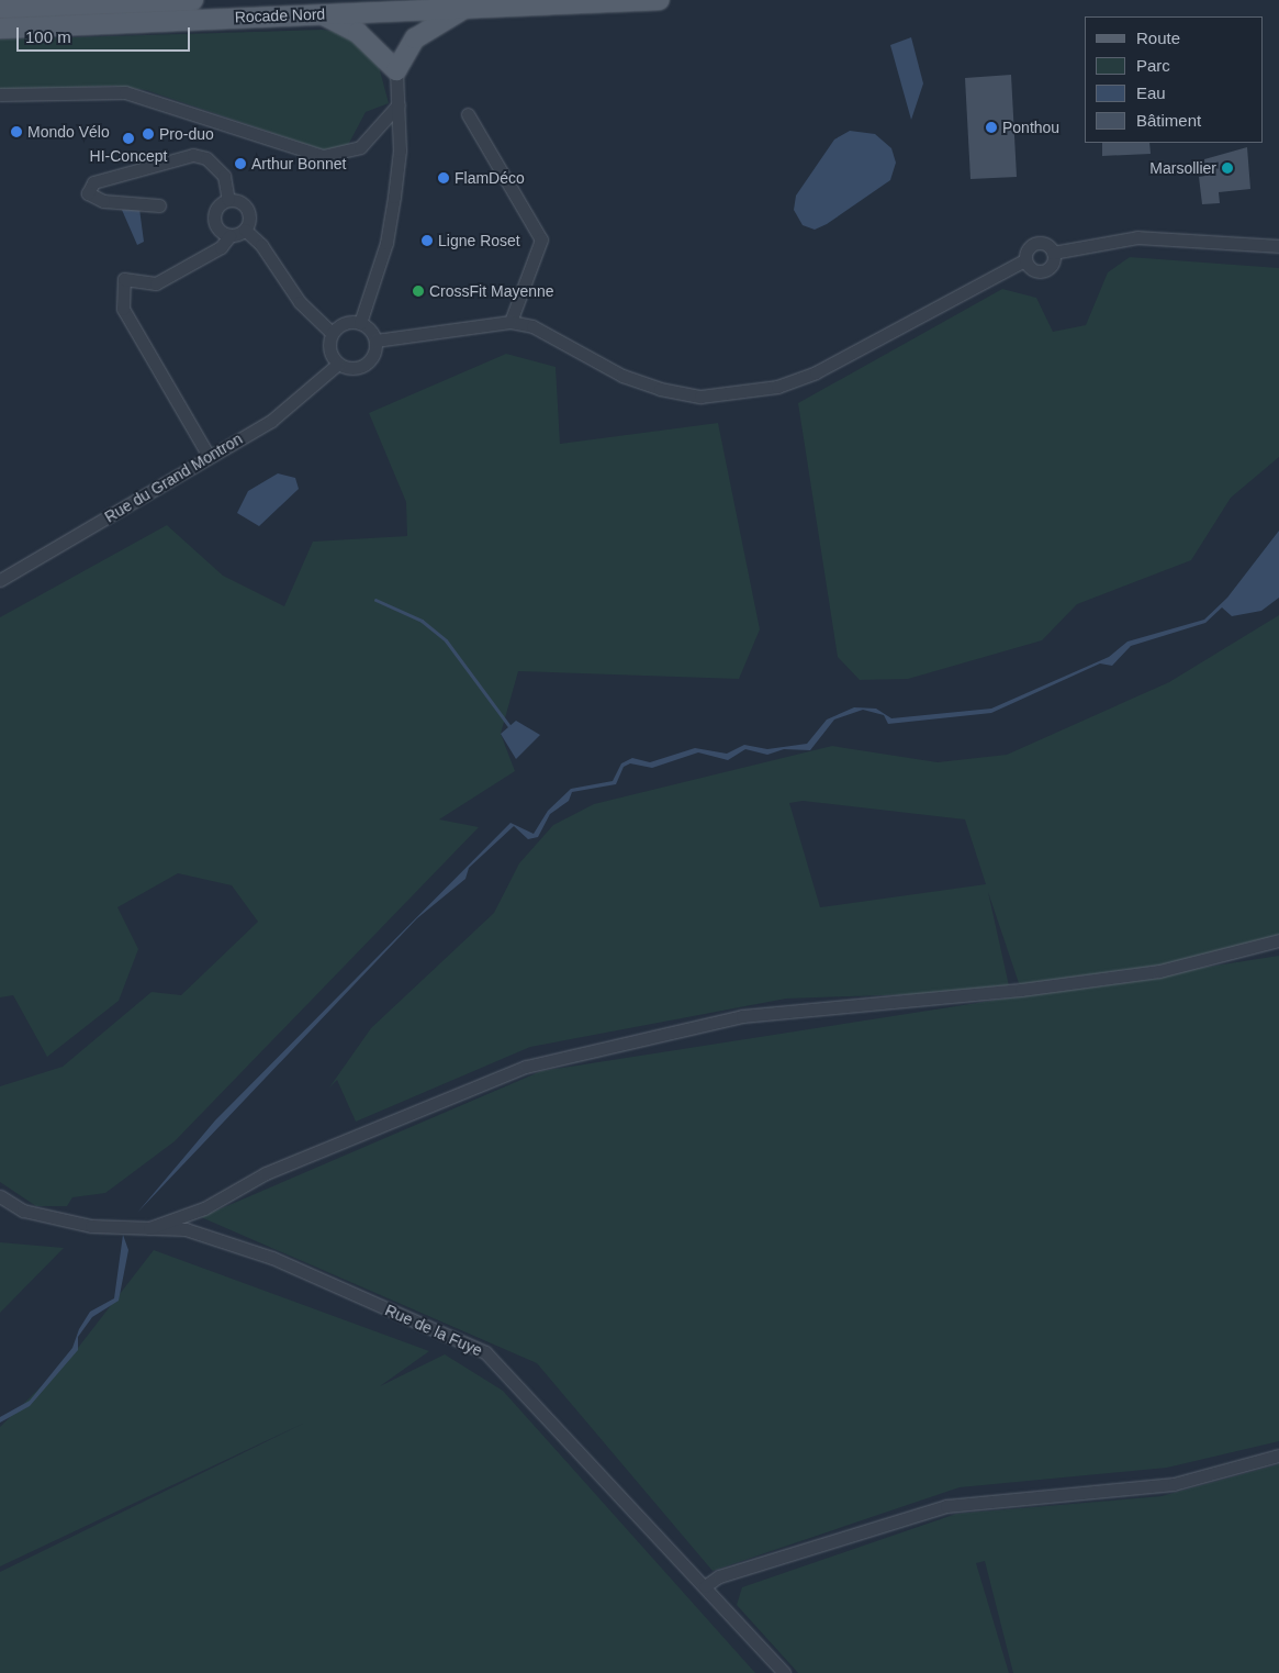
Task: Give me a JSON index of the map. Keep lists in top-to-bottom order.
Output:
{
  "streets": {
    "main road": ["Rocade Nord"],
    "street": ["Rue du Grand Montron", "Rue de la Fuye"]
  },
  "places": [
    "Ponthou",
    "Mondo Vélo",
    "Pro-duo",
    "HI-Concept",
    "Arthur Bonnet",
    "Marsollier",
    "FlamDéco",
    "Ligne Roset",
    "CrossFit Mayenne"
  ],
  "legend": [
    "Route",
    "Parc",
    "Eau",
    "Bâtiment"
  ],
  "scale_bar": "100 m"
}
